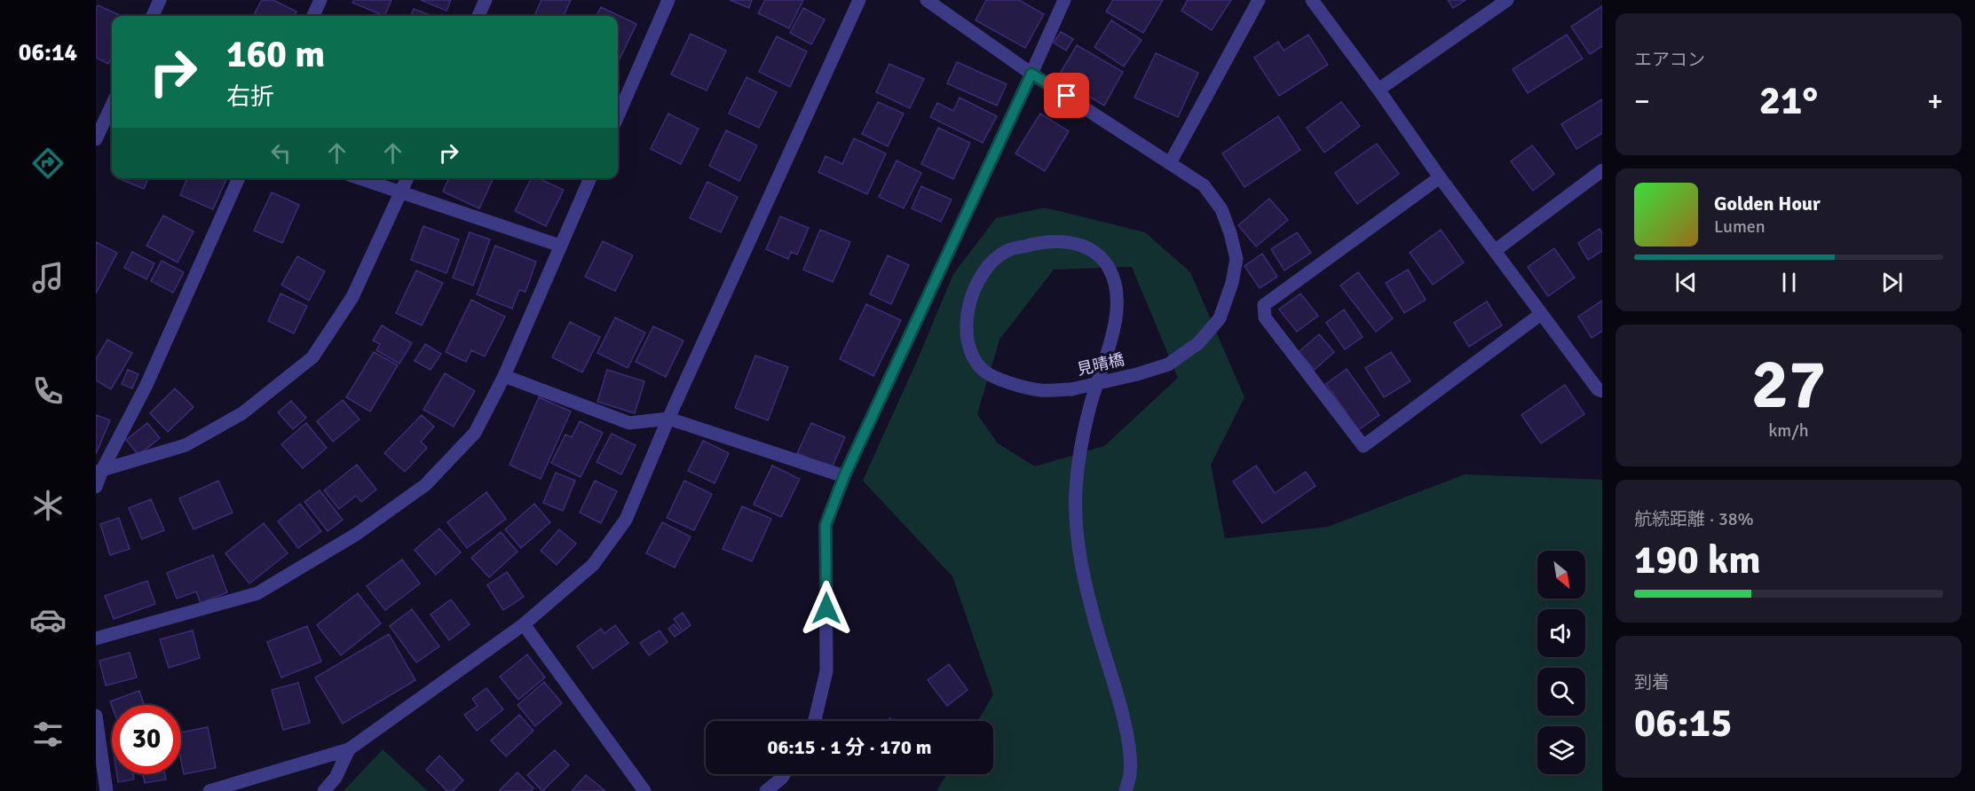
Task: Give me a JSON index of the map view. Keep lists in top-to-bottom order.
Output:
{
  "streets": {
    "street": ["見晴橋"]
  },
  "north": "bottom right",
  "page": {
    "tabs": "06:14",
    "tile": [
      "エアコン",
      ["27", "km/h"],
      ["航続距離 · 38%", "190 km"],
      ["到着", "06:15"]
    ],
    "turn": ["160 m", "右折"],
    "heat": ["−", "21°", "+"],
    "song": ["Golden Hour", "Lumen"],
    "limit": "30",
    "trip": "06:15 · 1 分 · 170 m"
  }
}
